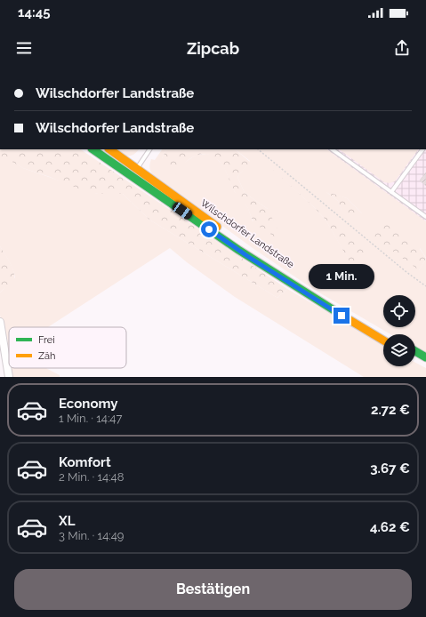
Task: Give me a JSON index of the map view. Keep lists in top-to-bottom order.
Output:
{
  "streets": {
    "main road": ["Wilschdorfer Landstraße"]
  },
  "legend": ["Frei", "Zäh"],
  "page": {
    "status": "14:45",
    "header": "Zipcab",
    "banner": ["Wilschdorfer Landstraße", "Wilschdorfer Landstraße"],
    "bubble": "1 Min.",
    "list": [
      {
        "name": "Economy",
        "note": "1 Min. · 14:47",
        "value": "2.72 €"
      },
      {
        "name": "Komfort",
        "note": "2 Min. · 14:48",
        "value": "3.67 €"
      },
      {
        "name": "XL",
        "note": "3 Min. · 14:49",
        "value": "4.62 €"
      }
    ],
    "buttons": "Bestätigen"
  }
}
